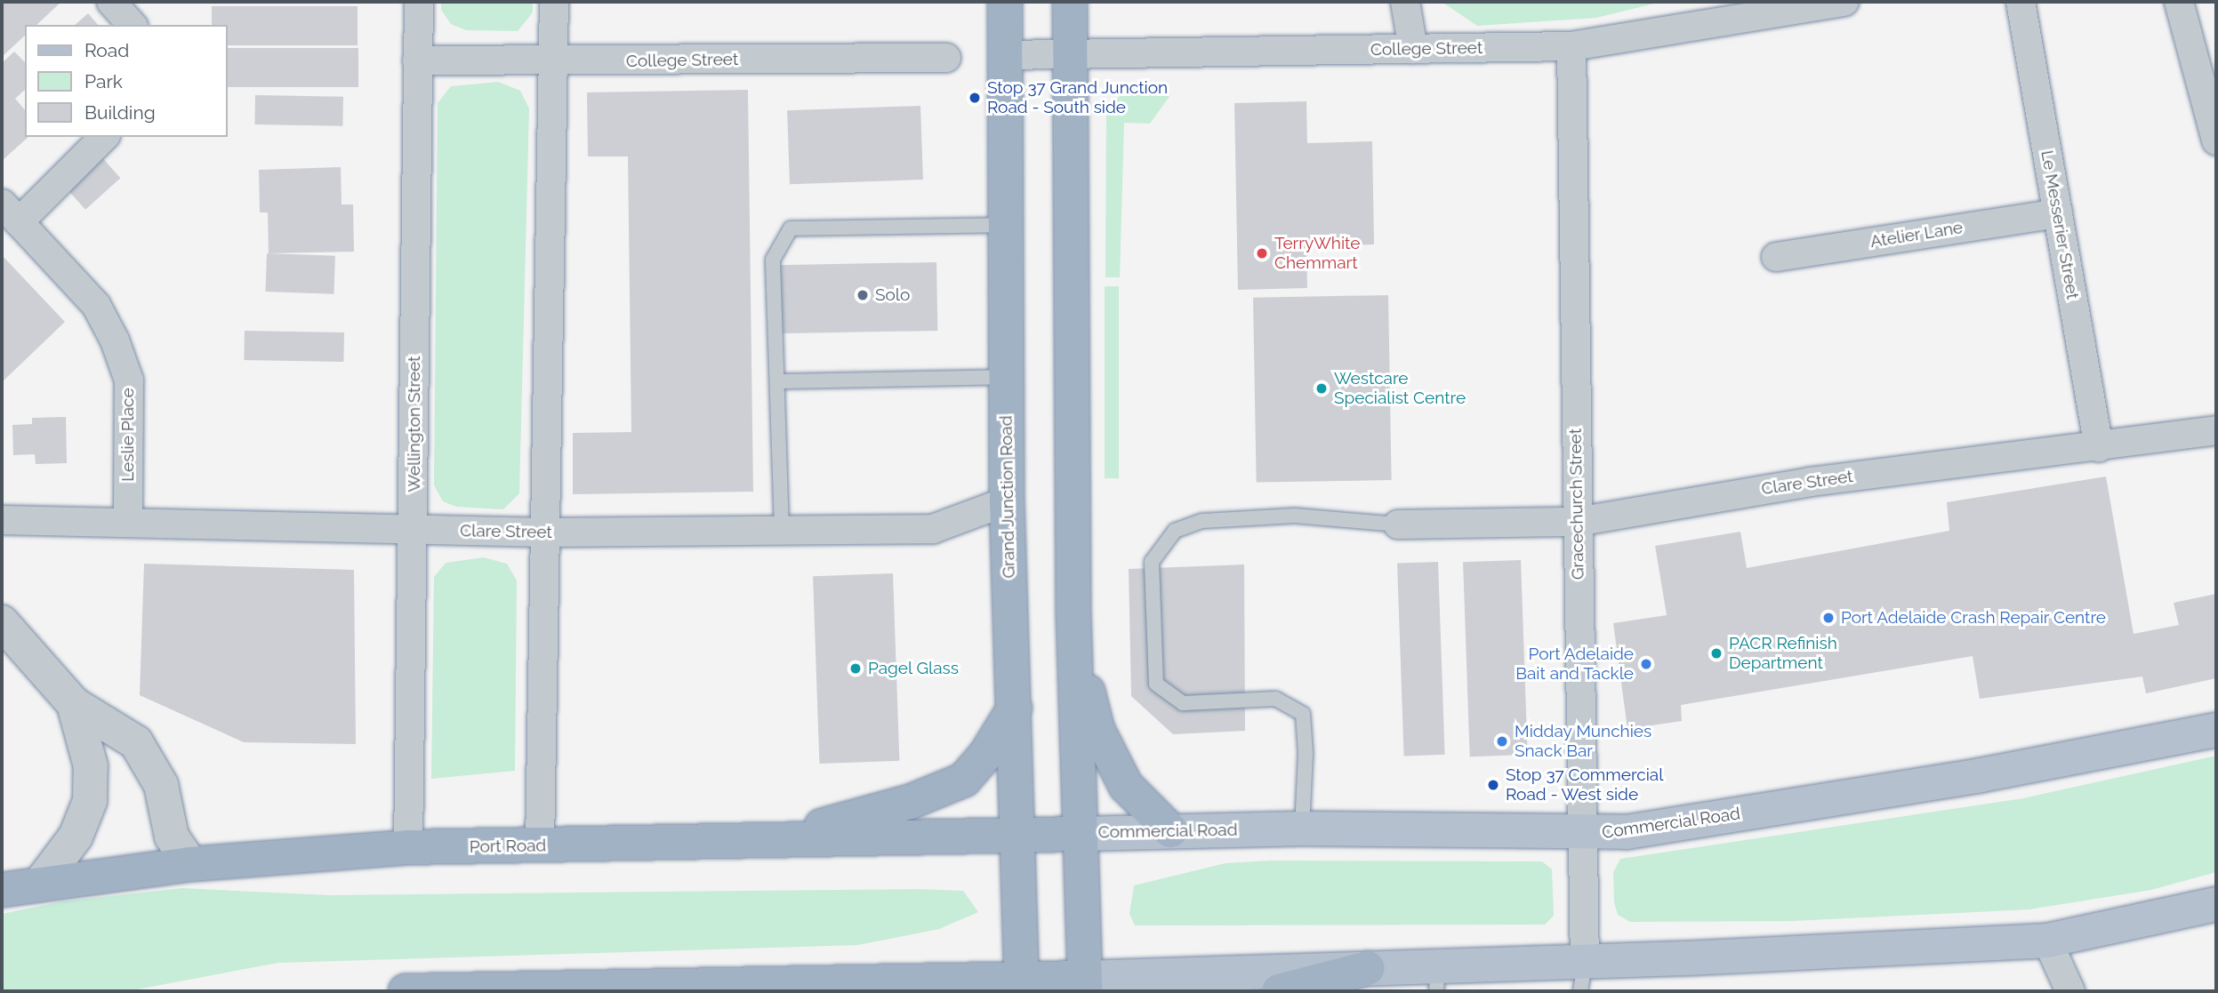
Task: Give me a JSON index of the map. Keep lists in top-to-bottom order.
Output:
{
  "streets": {
    "highway": ["Grand Junction Road", "Port Road"],
    "main road": ["Commercial Road"],
    "street": [
      "College Street",
      "Le Messerier Street",
      "Atelier Lane",
      "Wellington Street",
      "Leslie Place",
      "Clare Street",
      "Gracechurch Street"
    ]
  },
  "crossings": [
    ["College Street", "Wellington Street"],
    ["College Street", "Grand Junction Road"],
    ["College Street", "Gracechurch Street"],
    ["Le Messerier Street", "Atelier Lane"],
    ["Le Messerier Street", "Clare Street"],
    ["Wellington Street", "Clare Street"],
    ["Wellington Street", "Port Road"],
    ["Leslie Place", "Clare Street"],
    ["Clare Street", "Grand Junction Road"],
    ["Clare Street", "Gracechurch Street"],
    ["Grand Junction Road", "Port Road"],
    ["Gracechurch Street", "Commercial Road"],
    ["Commercial Road", "Port Road"]
  ],
  "places": [
    "Stop 37 Grand Junction Road - South side",
    "TerryWhite Chemmart",
    "Solo",
    "Westcare Specialist Centre",
    "Port Adelaide Crash Repair Centre",
    "PACR Refinish Department",
    "Port Adelaide Bait and Tackle",
    "Pagel Glass",
    "Midday Munchies Snack Bar",
    "Stop 37 Commercial Road - West side"
  ],
  "legend": ["Road", "Park", "Building"]
}
